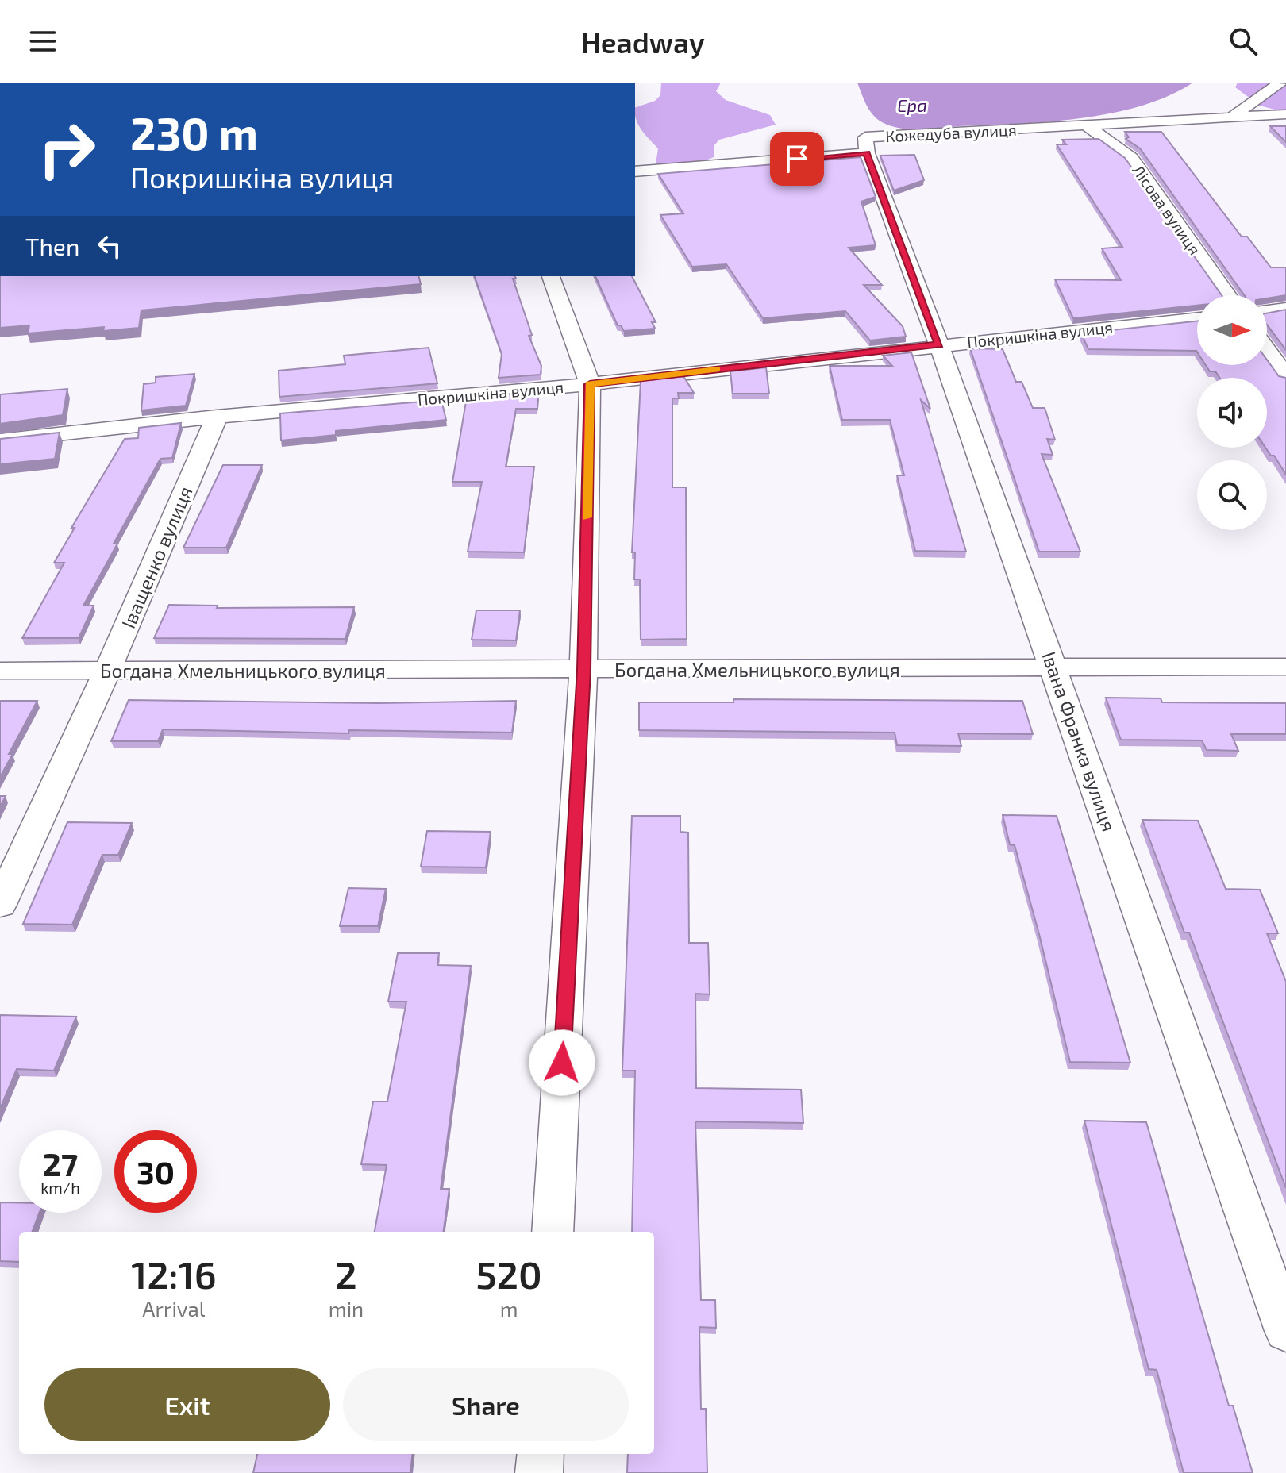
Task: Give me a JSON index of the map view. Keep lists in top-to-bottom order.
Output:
{
  "streets": {
    "street": [
      "Кожедуба вулиця",
      "Лісова вулиця",
      "Покришкіна вулиця",
      "Іващенко вулиця",
      "Богдана Хмельницького вулиця",
      "Івана Франка вулиця"
    ]
  },
  "crossings": [
    ["Кожедуба вулиця", "Лісова вулиця"],
    ["Кожедуба вулиця", "Івана Франка вулиця"],
    ["Покришкіна вулиця", "Іващенко вулиця"],
    ["Покришкіна вулиця", "Івана Франка вулиця"],
    ["Іващенко вулиця", "Богдана Хмельницького вулиця"],
    ["Богдана Хмельницького вулиця", "Івана Франка вулиця"]
  ],
  "water": ["Ера"],
  "north": "right",
  "page": {
    "header": "Headway",
    "turn": ["230 m", "Покришкіна вулиця"],
    "then": "Then",
    "speed": "27 km/h",
    "limit": "30",
    "eta": [
      "12:16",
      "Arrival",
      "2",
      "min",
      "520",
      "m"
    ],
    "buttons": ["Exit", "Share"]
  }
}
